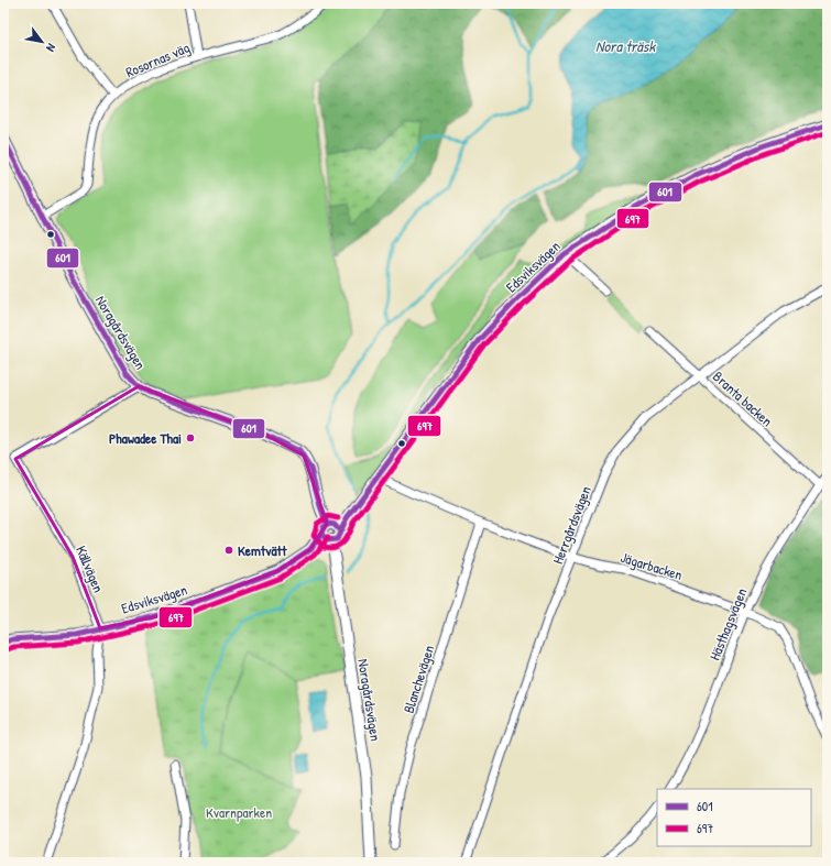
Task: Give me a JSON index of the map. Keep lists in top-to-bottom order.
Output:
{
  "streets": {
    "street": [
      "Rosornas väg",
      "Edsviksvägen",
      "Noragårdsvägen",
      "Branta backen",
      "Herrgårdsvägen",
      "Jägarbacken",
      "Källvägen",
      "Hästhagsvägen",
      "Blanchevägen"
    ]
  },
  "crossings": [
    ["Rosornas väg", "Noragårdsvägen"],
    ["Edsviksvägen", "Noragårdsvägen"],
    ["Edsviksvägen", "Jägarbacken"],
    ["Edsviksvägen", "Källvägen"],
    ["Noragårdsvägen", "Källvägen"],
    ["Branta backen", "Herrgårdsvägen"],
    ["Branta backen", "Hästhagsvägen"],
    ["Herrgårdsvägen", "Jägarbacken"],
    ["Jägarbacken", "Hästhagsvägen"],
    ["Jägarbacken", "Blanchevägen"]
  ],
  "water": ["Nora träsk"],
  "parks": ["Kvarnparken"],
  "places": ["Phawadee Thai", "Kemtvätt"],
  "lines": ["transit line 601", "transit line 697"],
  "legend": ["601", "697"],
  "north": "bottom right"
}
